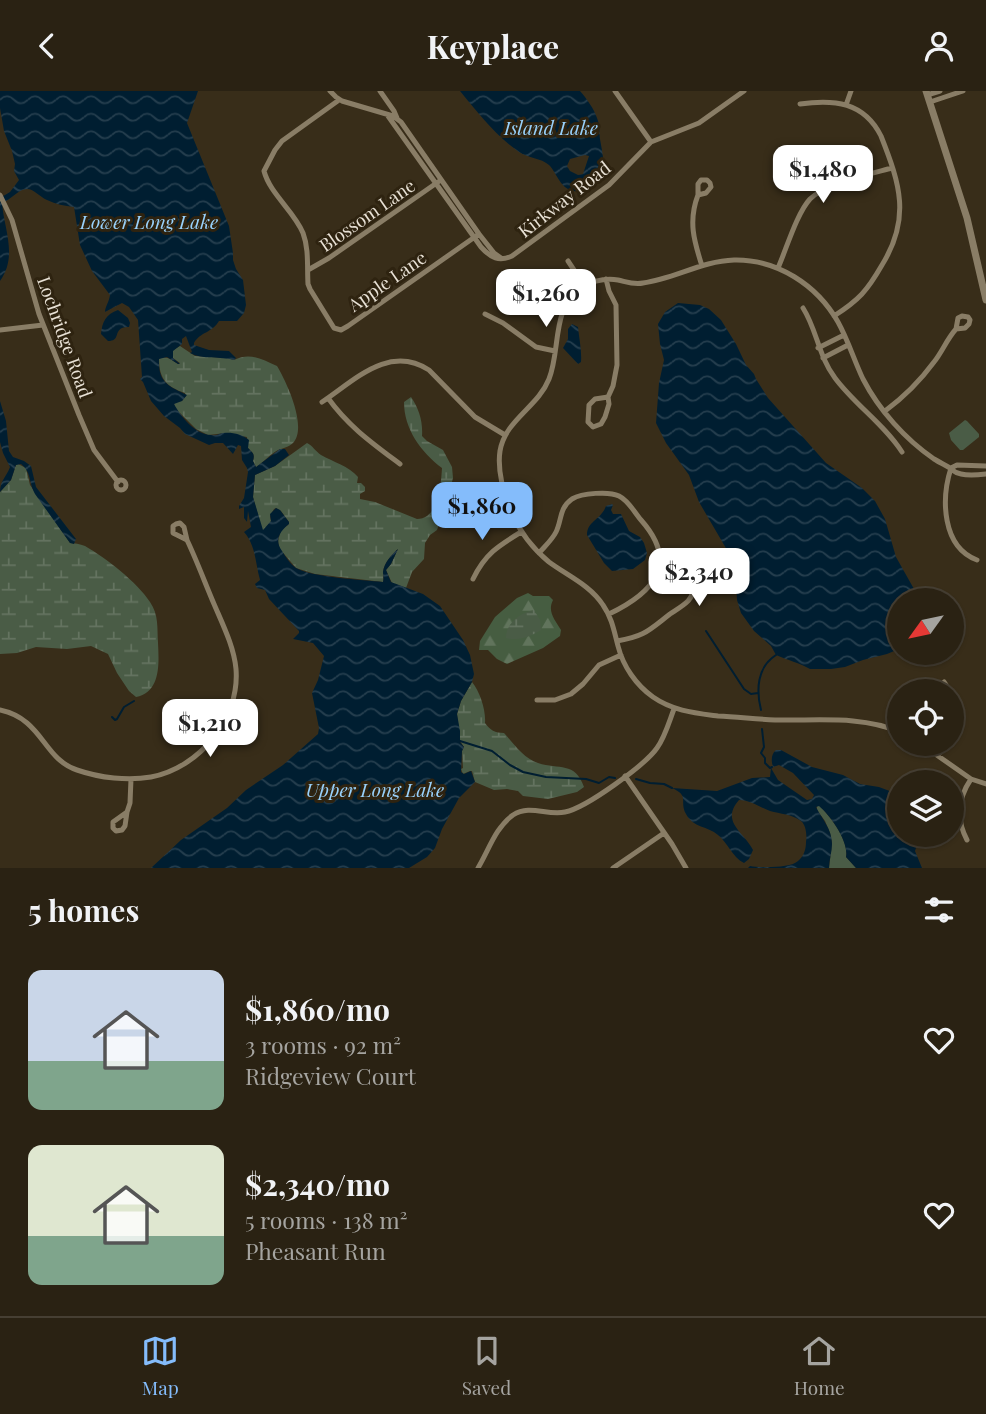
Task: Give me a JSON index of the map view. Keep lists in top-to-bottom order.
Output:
{
  "streets": {
    "street": [
      "Kirkway Road",
      "Blossom Lane",
      "Apple Lane",
      "Lochridge Road"
    ]
  },
  "crossings": [
    ["Kirkway Road", "Blossom Lane"],
    ["Kirkway Road", "Apple Lane"],
    ["Blossom Lane", "Apple Lane"]
  ],
  "water": ["Island Lake", "Lower Long Lake", "Upper Long Lake"],
  "north": "bottom left",
  "page": {
    "header": "Keyplace",
    "price": [
      "$1,480",
      "$1,260",
      "$1,860",
      "$2,340",
      "$1,210"
    ],
    "heading": "5 homes",
    "list": [
      {
        "name": "$1,860/mo",
        "note": "3 rooms · 92 m² · Ridgeview Court"
      },
      {
        "name": "$2,340/mo",
        "note": "5 rooms · 138 m² · Pheasant Run"
      }
    ],
    "tabs": ["Map", "Saved", "Home"]
  }
}
